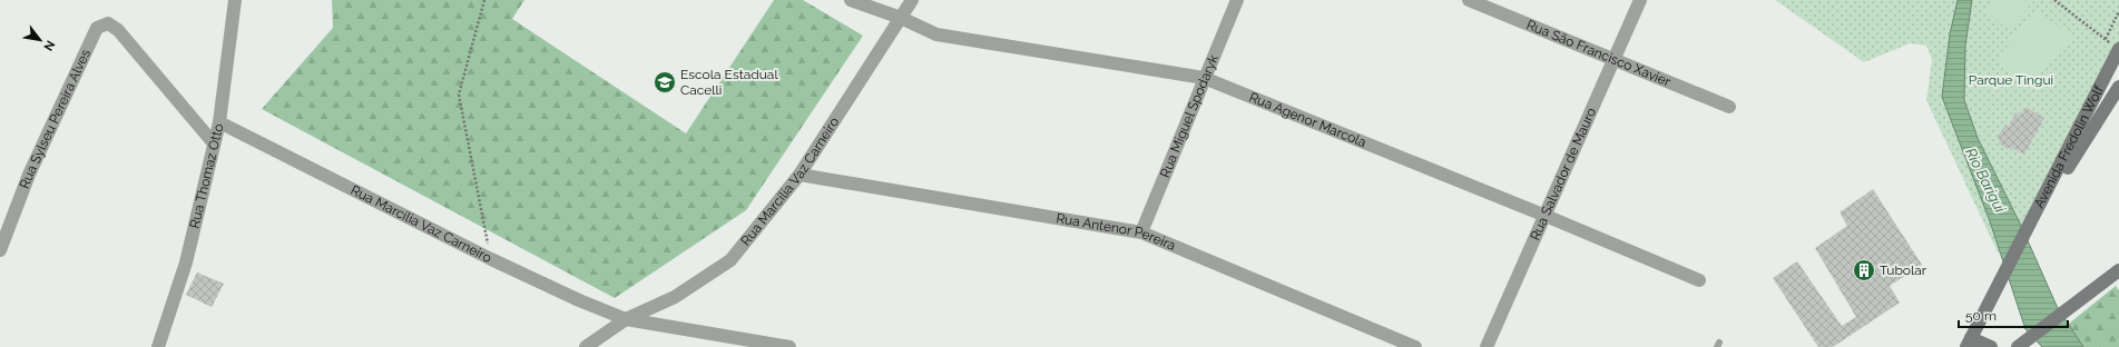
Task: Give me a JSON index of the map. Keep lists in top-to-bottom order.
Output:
{
  "streets": {
    "main road": ["Avenida Fredolin Wolf"],
    "street": [
      "Rua São Francisco Xavier",
      "Rua Miguel Spodaryk",
      "Rua Sylseu Pereira Alves",
      "Rua Agenor Marcola",
      "Rua Salvador de Mauro",
      "Rua Thomaz Otto",
      "Rua Marcília Vaz Carneiro",
      "Rua Antenor Pereira"
    ]
  },
  "crossings": [
    ["Rua São Francisco Xavier", "Rua Salvador de Mauro"],
    ["Rua Miguel Spodaryk", "Rua Agenor Marcola"],
    ["Rua Miguel Spodaryk", "Rua Antenor Pereira"],
    ["Rua Sylseu Pereira Alves", "Rua Thomaz Otto"],
    ["Rua Agenor Marcola", "Rua Salvador de Mauro"],
    ["Rua Agenor Marcola", "Rua Marcília Vaz Carneiro"],
    ["Rua Thomaz Otto", "Rua Marcília Vaz Carneiro"],
    ["Rua Marcília Vaz Carneiro", "Rua Antenor Pereira"]
  ],
  "water": ["Rio Barigui"],
  "parks": ["Parque Tingui"],
  "places": {
    "school or university": ["Escola Estadual Cacelli"],
    "building": ["Tubolar"]
  },
  "scale_bar": "50 m",
  "north": "bottom right"
}
